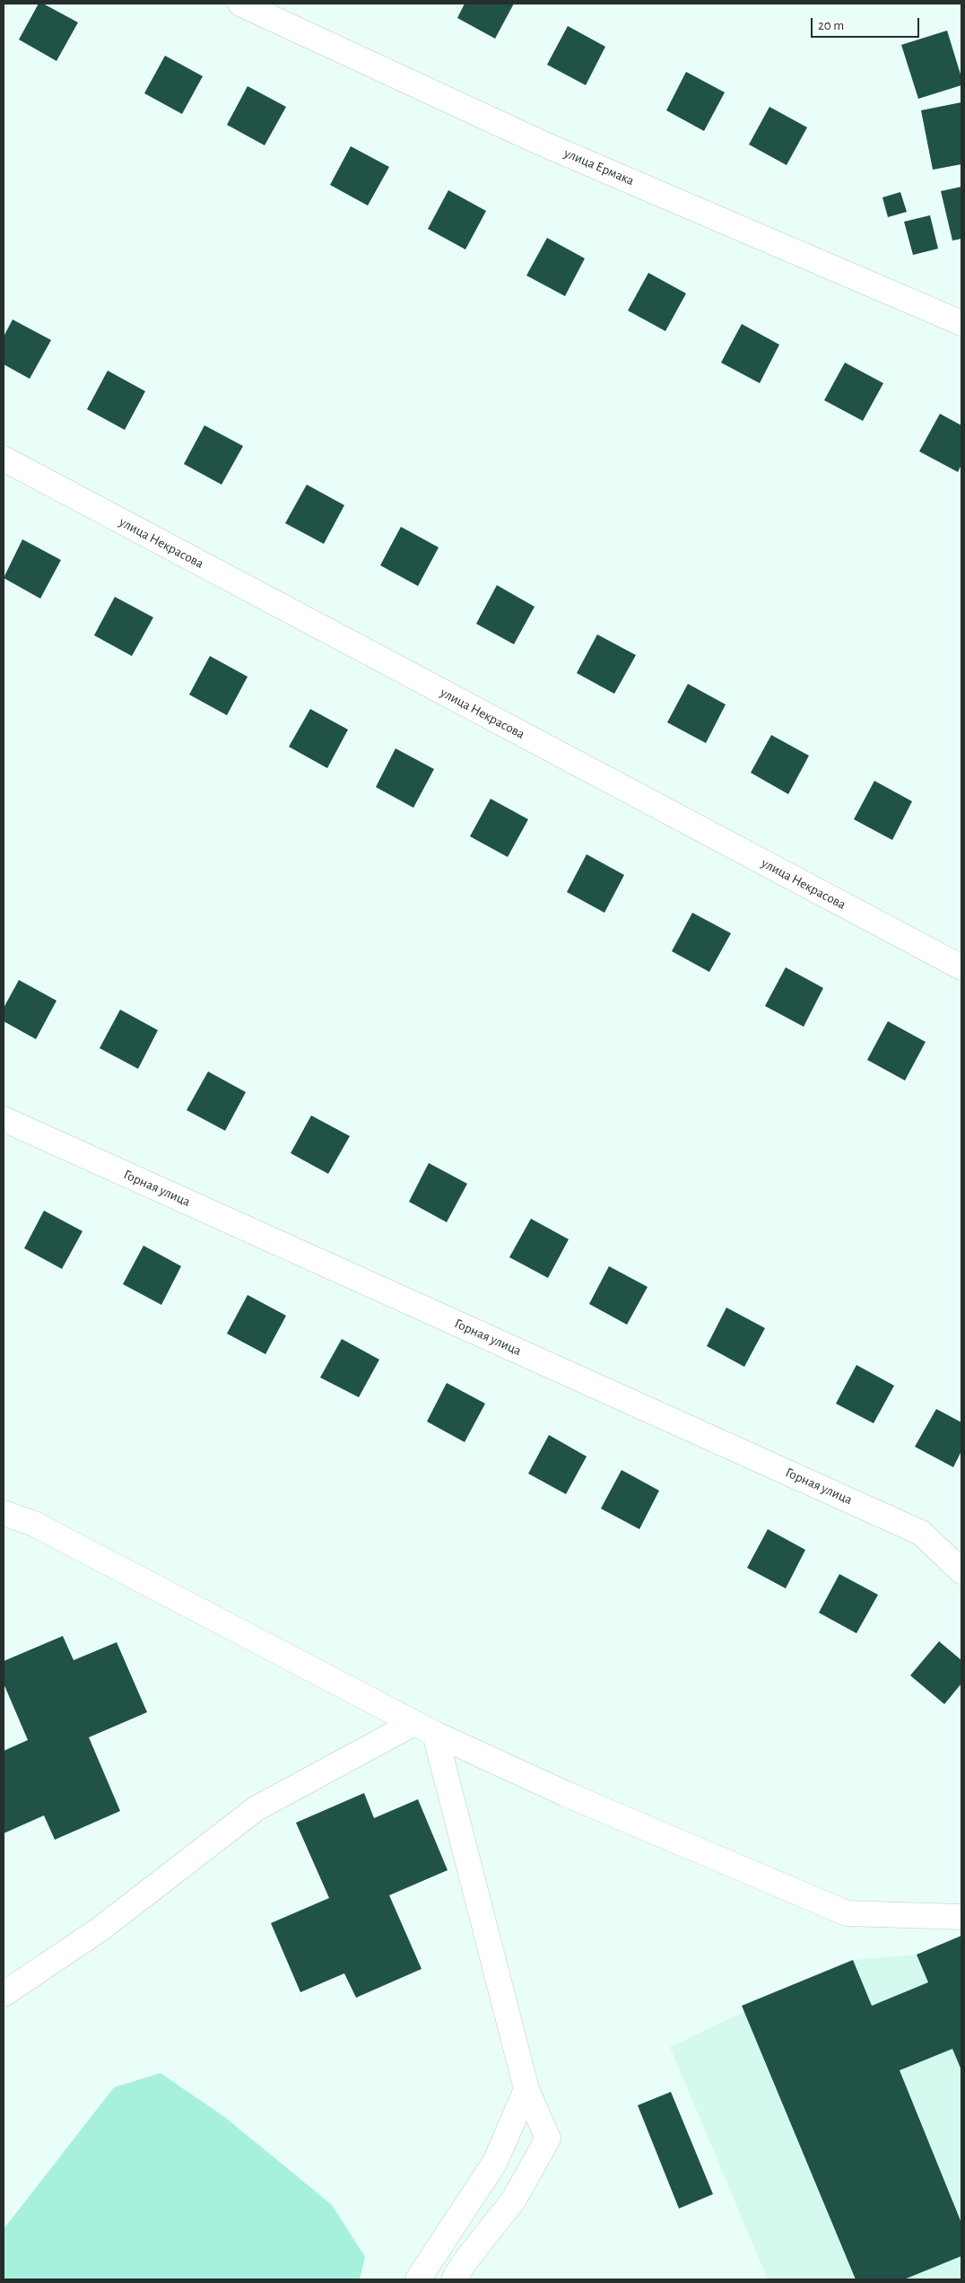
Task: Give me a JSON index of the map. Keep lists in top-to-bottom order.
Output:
{
  "streets": {
    "street": ["улица Ермака", "улица Некрасова", "Горная улица"]
  },
  "scale_bar": "20 m"
}
